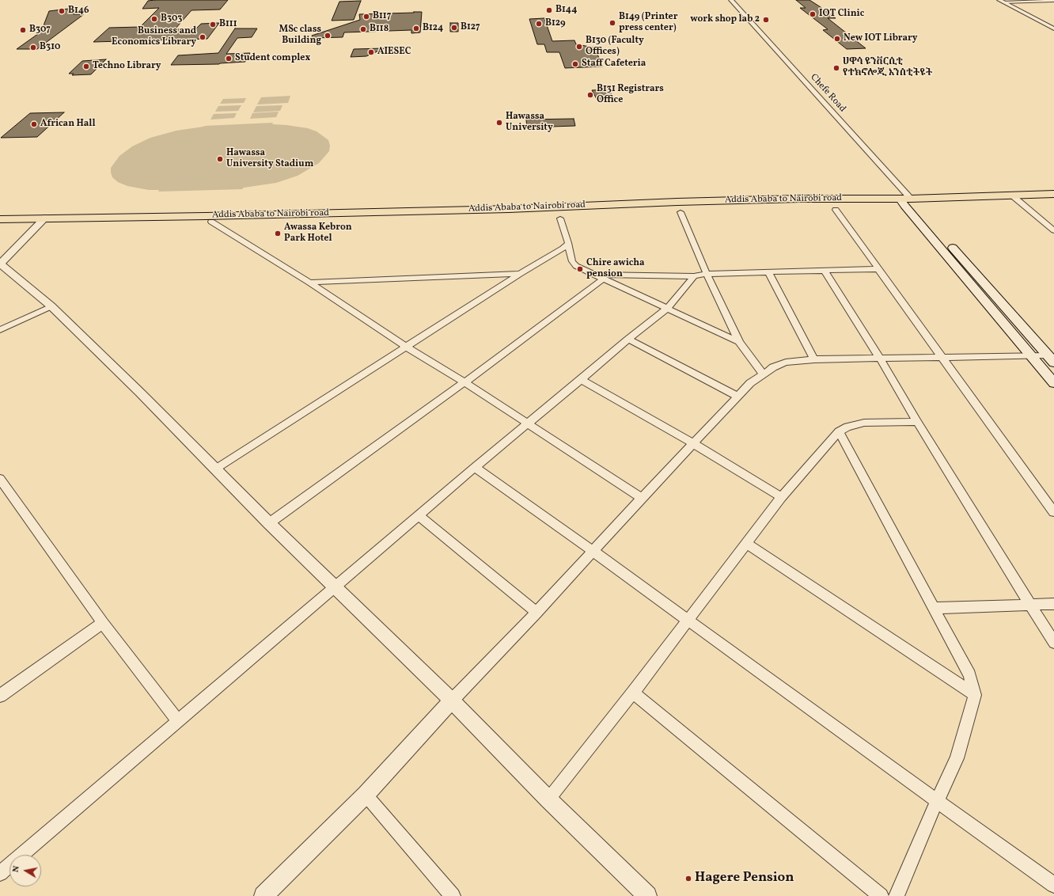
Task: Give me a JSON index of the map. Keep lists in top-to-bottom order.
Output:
{
  "streets": {
    "highway": ["Addis Ababa to Nairobi road"],
    "street": ["Chefe Road"]
  },
  "crossings": [
    ["Chefe Road", "Addis Ababa to Nairobi road"]
  ],
  "places": [
    "B144",
    "B146",
    "IOT Clinic",
    "B117",
    "B303",
    "work shop lab 2",
    "B149 (Printer press center)",
    "B129",
    "B111",
    "B127",
    "B124",
    "B118",
    "B307",
    "MSc class Building",
    "Business and Economics Library",
    "New IOT Library",
    "B130 (Faculty Offices)",
    "B310",
    "AIESEC",
    "Student complex",
    "Staff Cafeteria",
    "Techno Library",
    "ሀዋሳ ዩንቨርሲቲ የተክኖሎጂ እንስቲትዩት",
    "B131 Registrars Office",
    "Hawassa University",
    "African Hall",
    "Hawassa University Stadium",
    "Awassa Kebron Park Hotel",
    "Chire awicha pension",
    "Hagere Pension"
  ],
  "north": "left"
}
